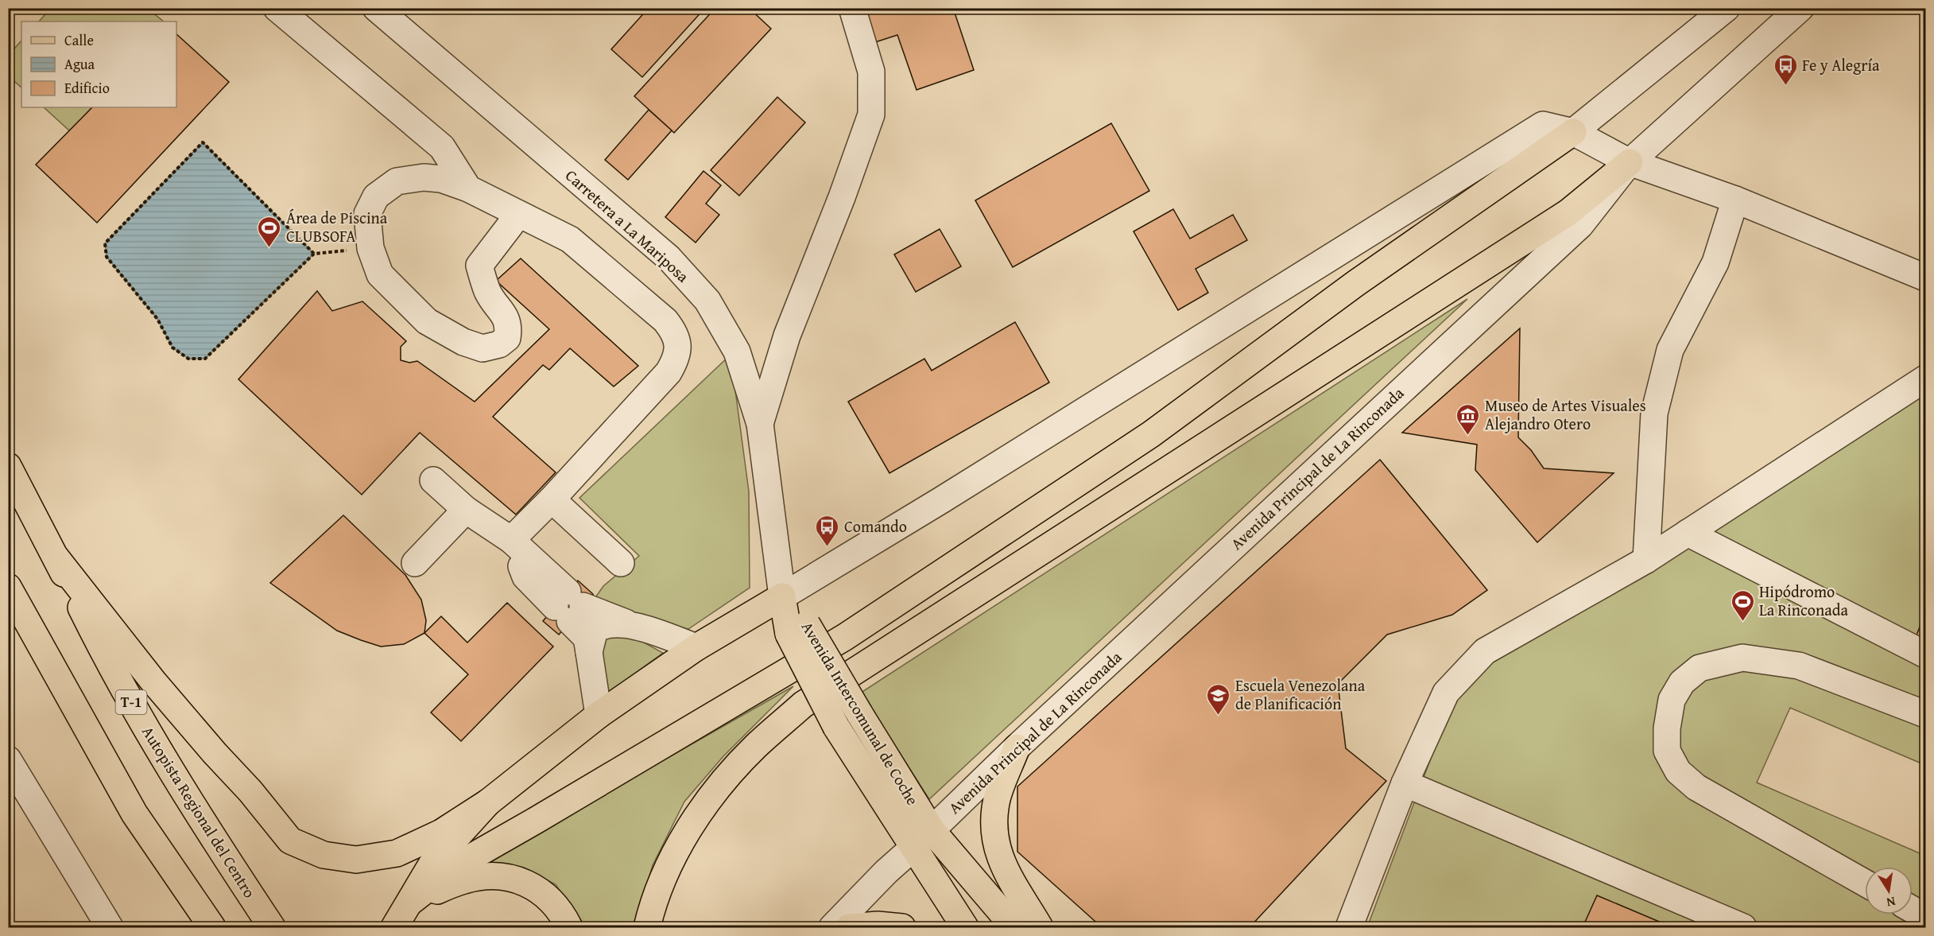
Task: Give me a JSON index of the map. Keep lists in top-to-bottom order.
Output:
{
  "streets": {
    "main road": ["T-1", "Avenida Intercomunal de Coche", "Autopista Regional del Centro"],
    "street": ["Carretera a La Mariposa", "Avenida Principal de La Rinconada"]
  },
  "crossings": [
    ["Carretera a La Mariposa", "Avenida Intercomunal de Coche"],
    ["Avenida Principal de La Rinconada", "Avenida Intercomunal de Coche"]
  ],
  "places": {
    "bus stop": ["Fe y Alegría", "Comando"],
    "sports": ["Área de Piscina CLUBSOFA", "Hipódromo La Rinconada"],
    "museum": ["Museo de Artes Visuales Alejandro Otero"],
    "school or university": ["Escuela Venezolana de Planificación"]
  },
  "legend": ["Calle", "Agua", "Edificio"],
  "north": "bottom"
}
